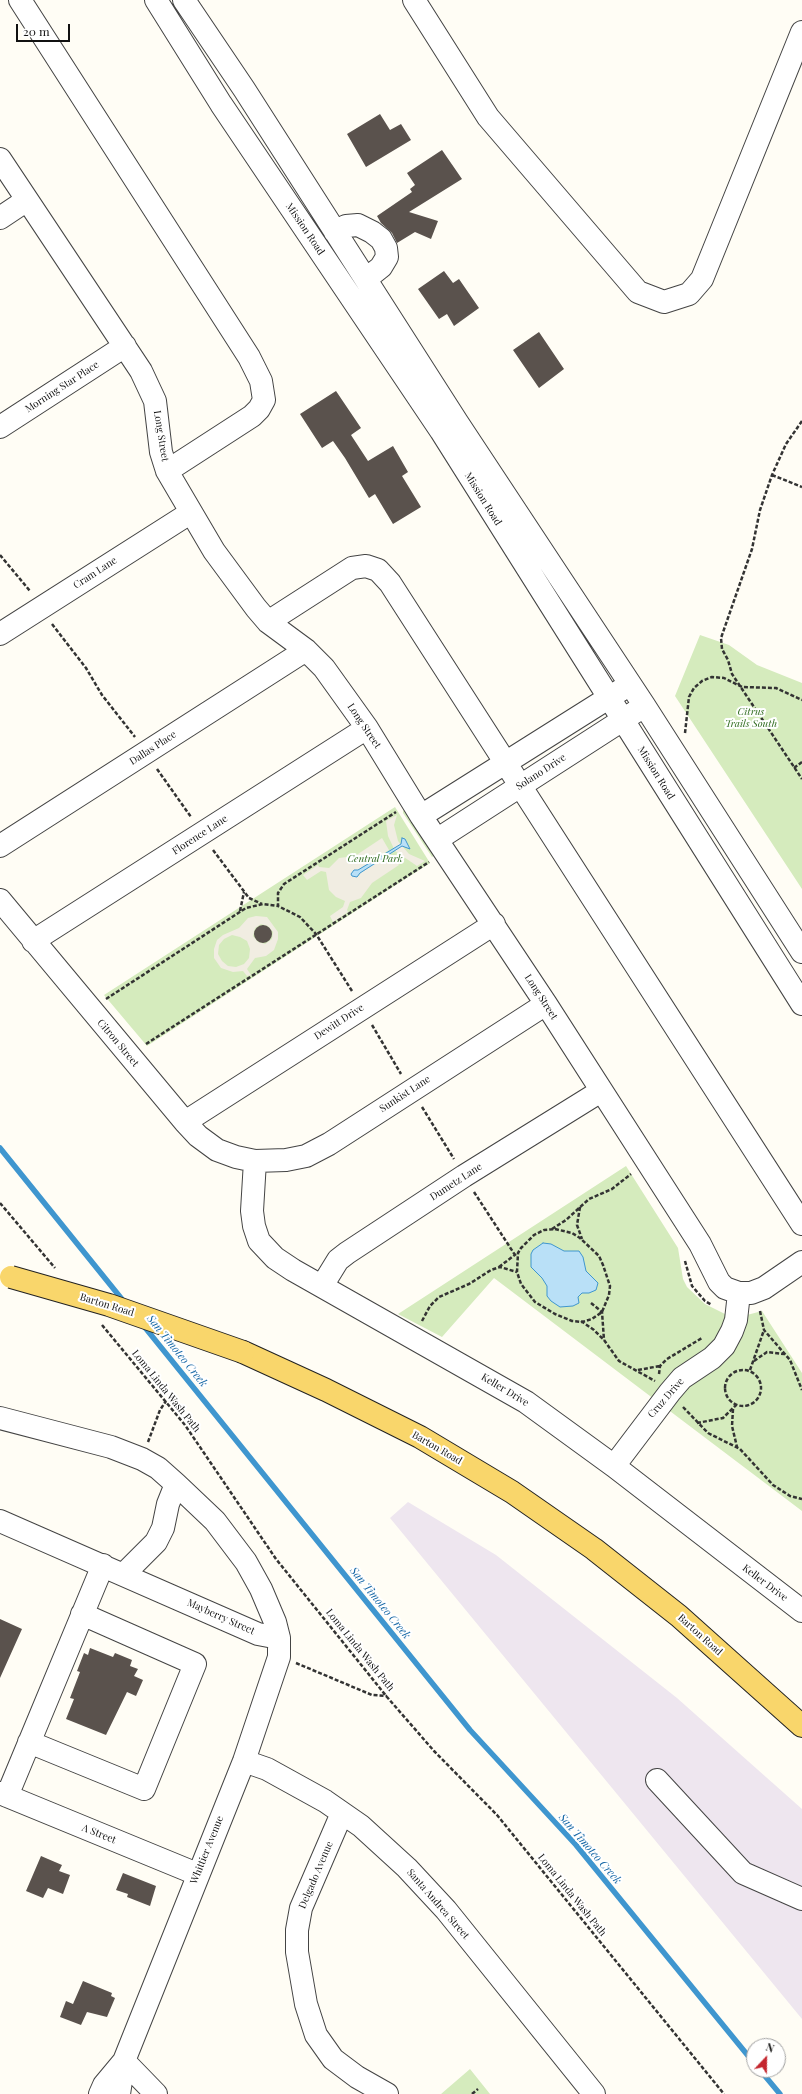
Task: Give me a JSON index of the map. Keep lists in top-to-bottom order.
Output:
{
  "streets": {
    "main road": ["Barton Road"],
    "street": [
      "Mission Road",
      "Morning Star Place",
      "Long Street",
      "Cram Lane",
      "Dallas Place",
      "Solano Drive",
      "Florence Lane",
      "Dewitt Drive",
      "Citron Street",
      "Sunkist Lane",
      "Dumetz Lane",
      "Keller Drive",
      "Cruz Drive",
      "Mayberry Street",
      "A Street",
      "Whittier Avenue",
      "Delgado Avenue",
      "Santa Andrea Street"
    ],
    "path": ["Loma Linda Wash Path"]
  },
  "crossings": [
    ["Mission Road", "Solano Drive"],
    ["Morning Star Place", "Long Street"],
    ["Long Street", "Cram Lane"],
    ["Long Street", "Dallas Place"],
    ["Long Street", "Solano Drive"],
    ["Long Street", "Florence Lane"],
    ["Long Street", "Dewitt Drive"],
    ["Long Street", "Sunkist Lane"],
    ["Long Street", "Dumetz Lane"],
    ["Long Street", "Cruz Drive"],
    ["Florence Lane", "Citron Street"],
    ["Dewitt Drive", "Citron Street"],
    ["Citron Street", "Sunkist Lane"],
    ["Citron Street", "Keller Drive"],
    ["Sunkist Lane", "Keller Drive"],
    ["Dumetz Lane", "Keller Drive"],
    ["Keller Drive", "Cruz Drive"],
    ["Mayberry Street", "Whittier Avenue"],
    ["A Street", "Whittier Avenue"],
    ["Whittier Avenue", "Santa Andrea Street"],
    ["Delgado Avenue", "Santa Andrea Street"]
  ],
  "water": ["San Timoteo Creek"],
  "parks": ["Citrus Trails South", "Central Park"],
  "scale_bar": "20 m",
  "north": "top"
}
